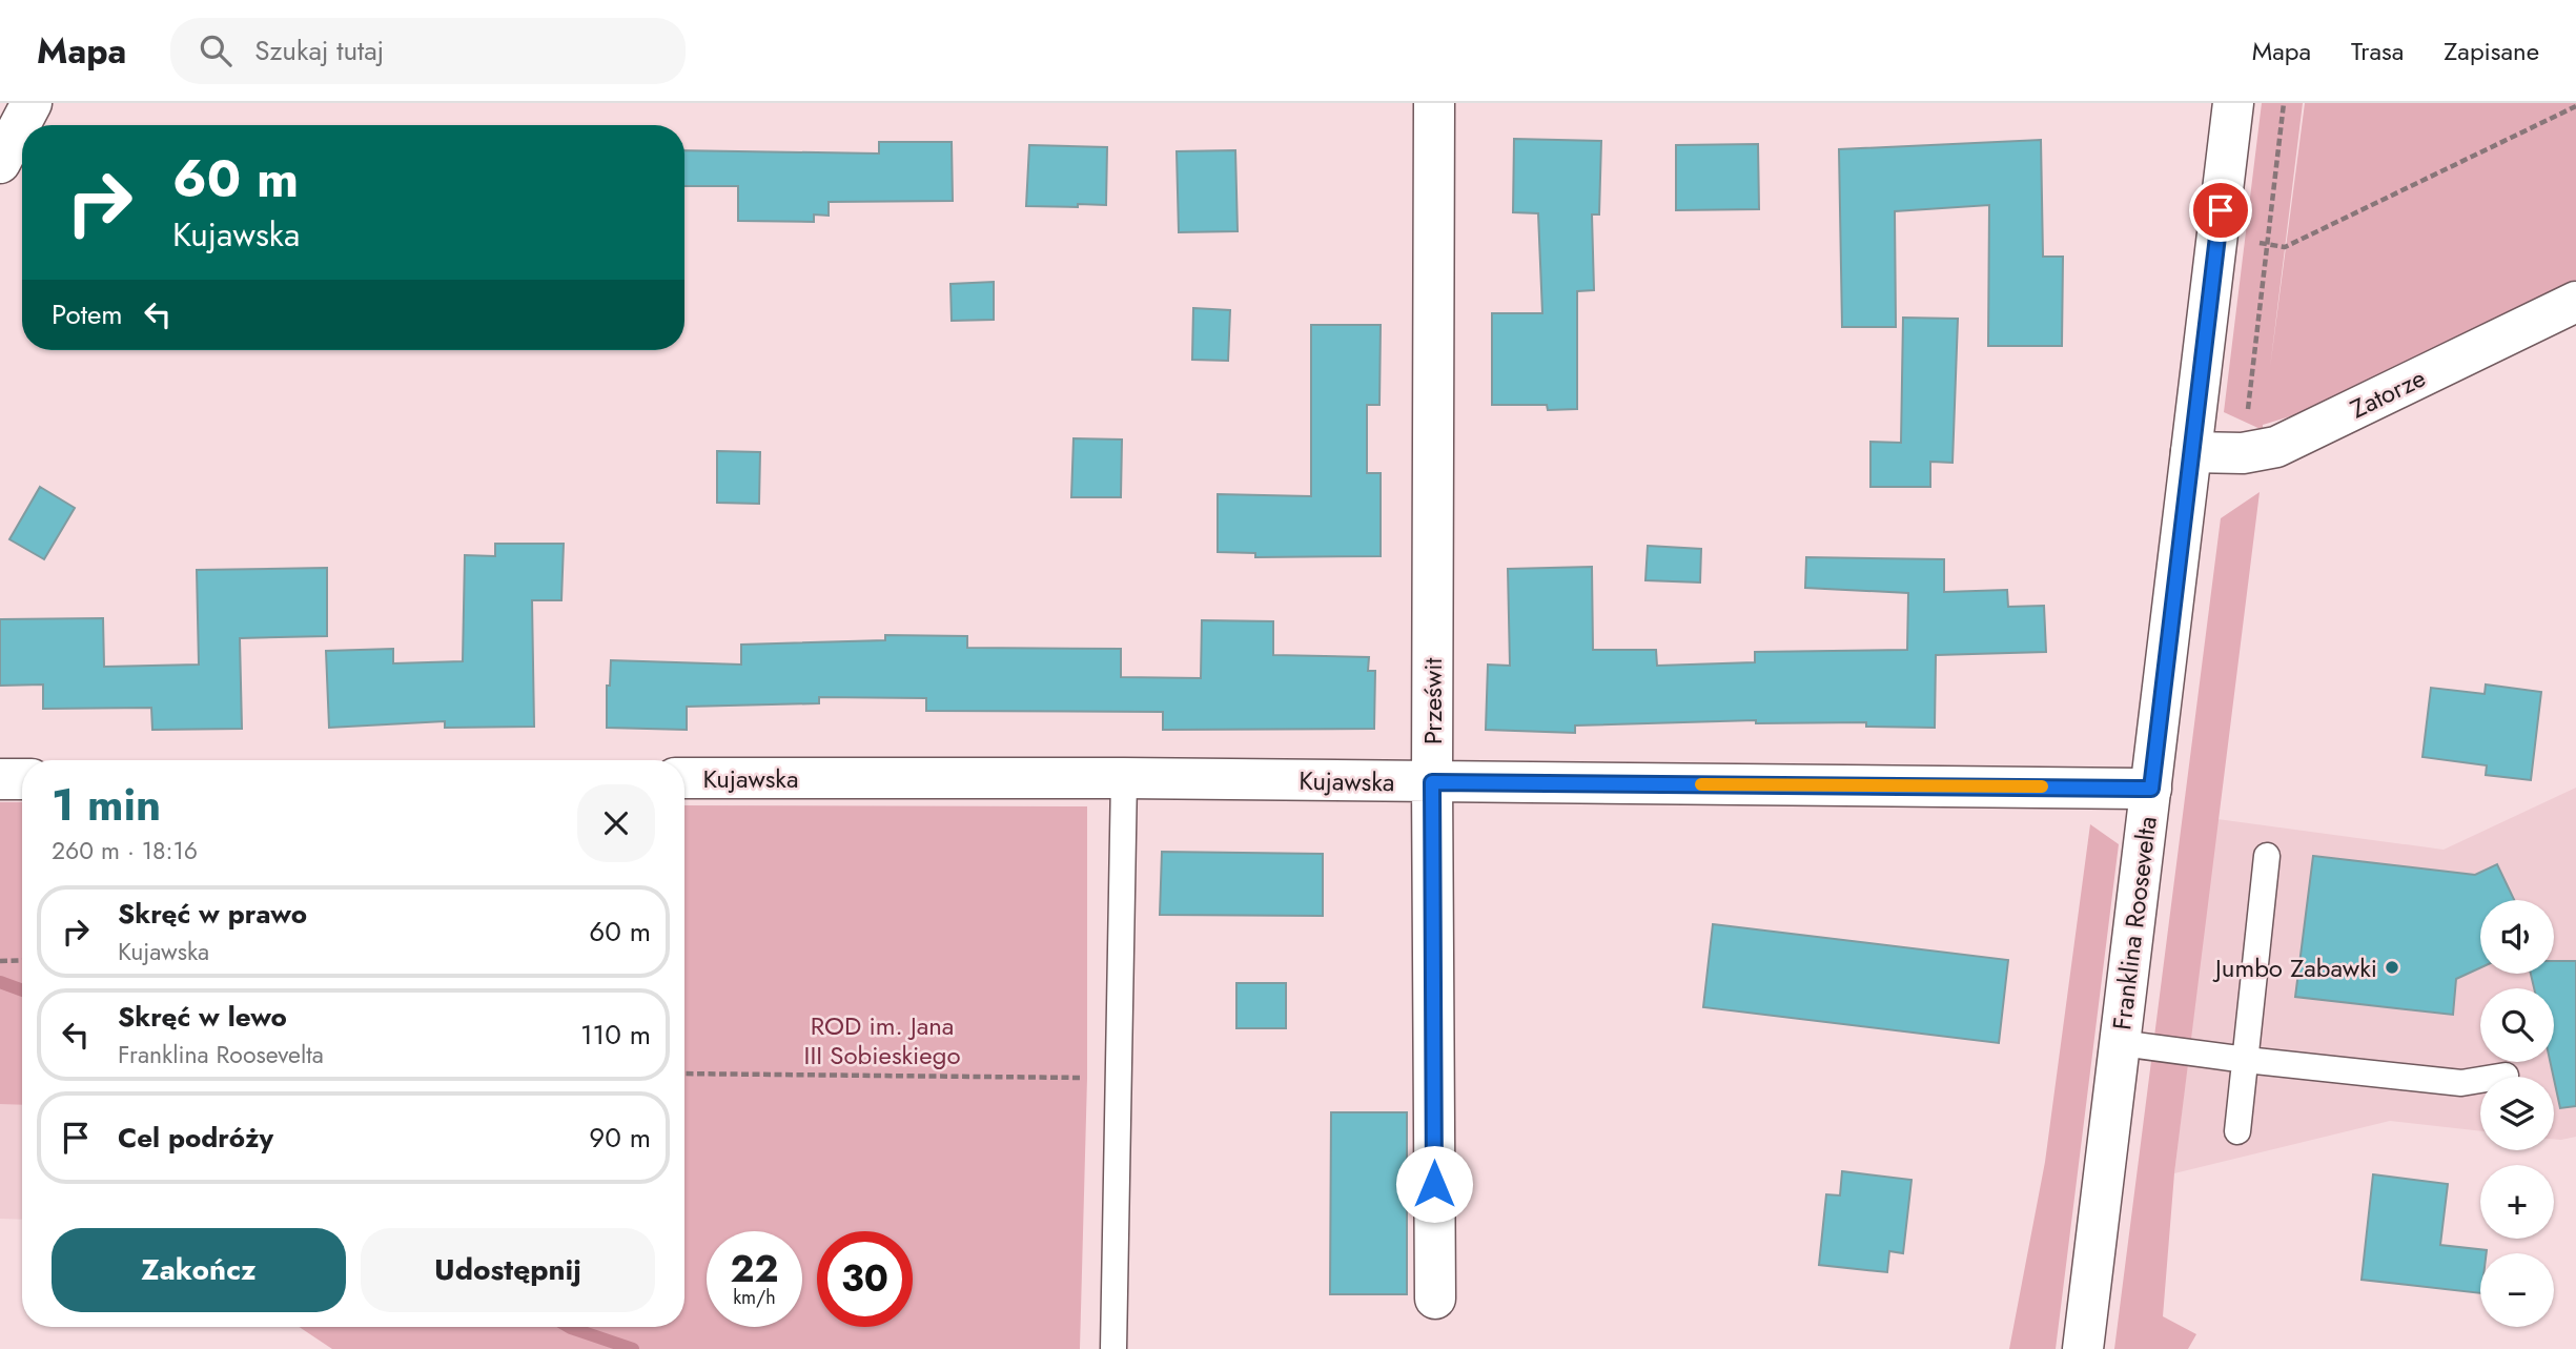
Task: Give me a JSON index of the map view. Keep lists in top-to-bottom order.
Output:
{
  "streets": {
    "street": [
      "Zatorze",
      "Prześwit",
      "Kujawska",
      "Franklina Roosevelta"
    ]
  },
  "crossings": [
    ["Zatorze", "Franklina Roosevelta"],
    ["Prześwit", "Kujawska"],
    ["Kujawska", "Franklina Roosevelta"]
  ],
  "parks": ["ROD im. Jana III Sobieskiego"],
  "places": ["Jumbo Zabawki"],
  "page": {
    "header": "Mapa",
    "search": "Szukaj tutaj",
    "nav": ["Mapa", "Trasa", "Zapisane"],
    "turn": ["60 m", "Kujawska"],
    "then": "Potem",
    "heading": ["1 min", "260 m · 18:16"],
    "list": [
      {
        "name": "Skręć w prawo",
        "note": "Kujawska",
        "value": "60 m"
      },
      {
        "name": "Skręć w lewo",
        "note": "Franklina Roosevelta",
        "value": "110 m"
      },
      {
        "name": "Cel podróży",
        "value": "90 m"
      }
    ],
    "map_buttons": ["+", "−"],
    "buttons": ["Zakończ", "Udostępnij"],
    "speed": "22 km/h",
    "limit": "30"
  }
}
